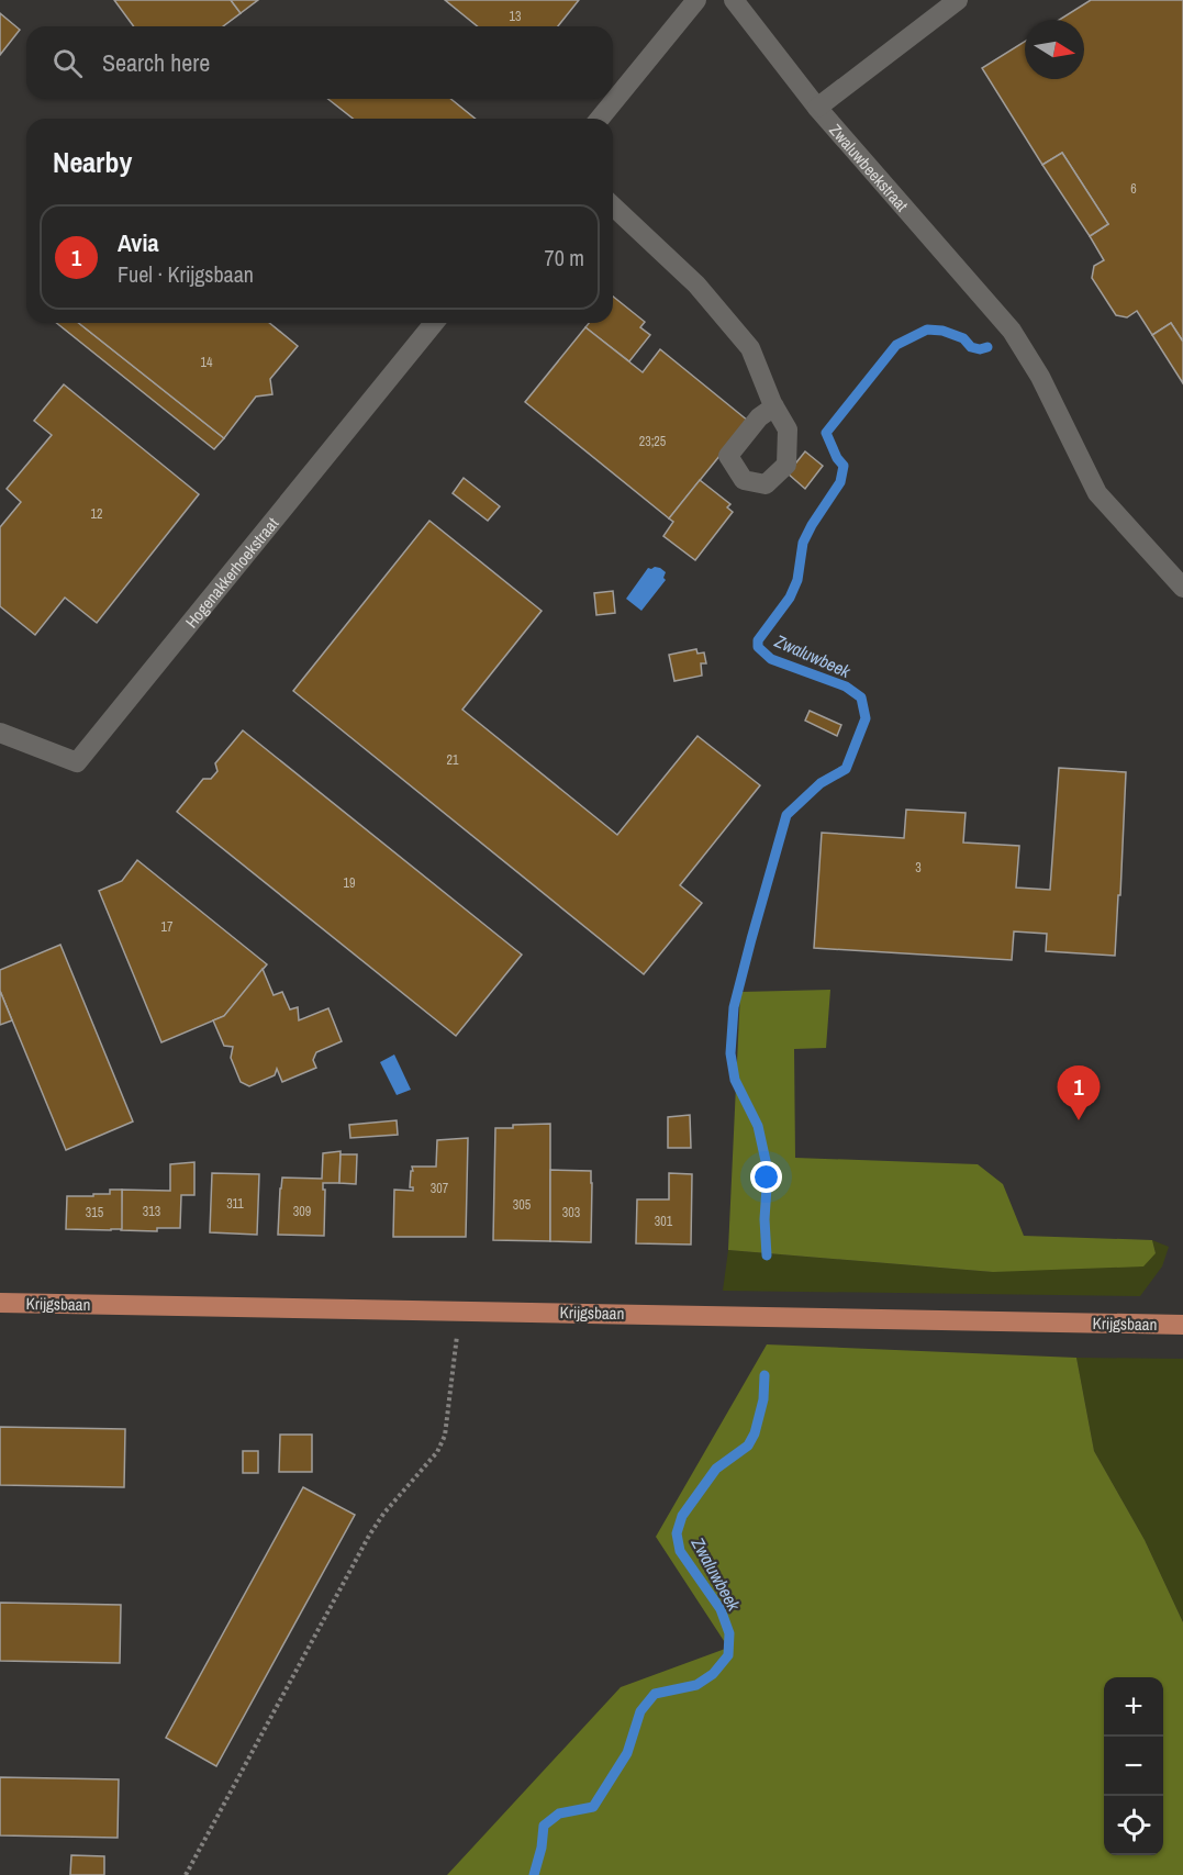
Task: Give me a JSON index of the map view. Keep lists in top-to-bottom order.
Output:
{
  "streets": {
    "main road": ["Krijgsbaan"],
    "street": ["Zwaluwbeekstraat", "Hogenakkerhoekstraat"]
  },
  "water": ["Zwaluwbeek"],
  "house_numbers": [
    "13",
    "6",
    "14",
    "23;25",
    "12",
    "21",
    "3",
    "19",
    "17",
    "307",
    "311",
    "305",
    "313",
    "309",
    "315",
    "303",
    "301"
  ],
  "north": "right",
  "page": {
    "search": "Search here",
    "heading": "Nearby",
    "list": [
      {
        "mark": "1",
        "name": "Avia",
        "note": "Fuel · Krijgsbaan",
        "value": "70 m"
      }
    ],
    "pins": "1",
    "map_buttons": ["+", "−"]
  }
}
